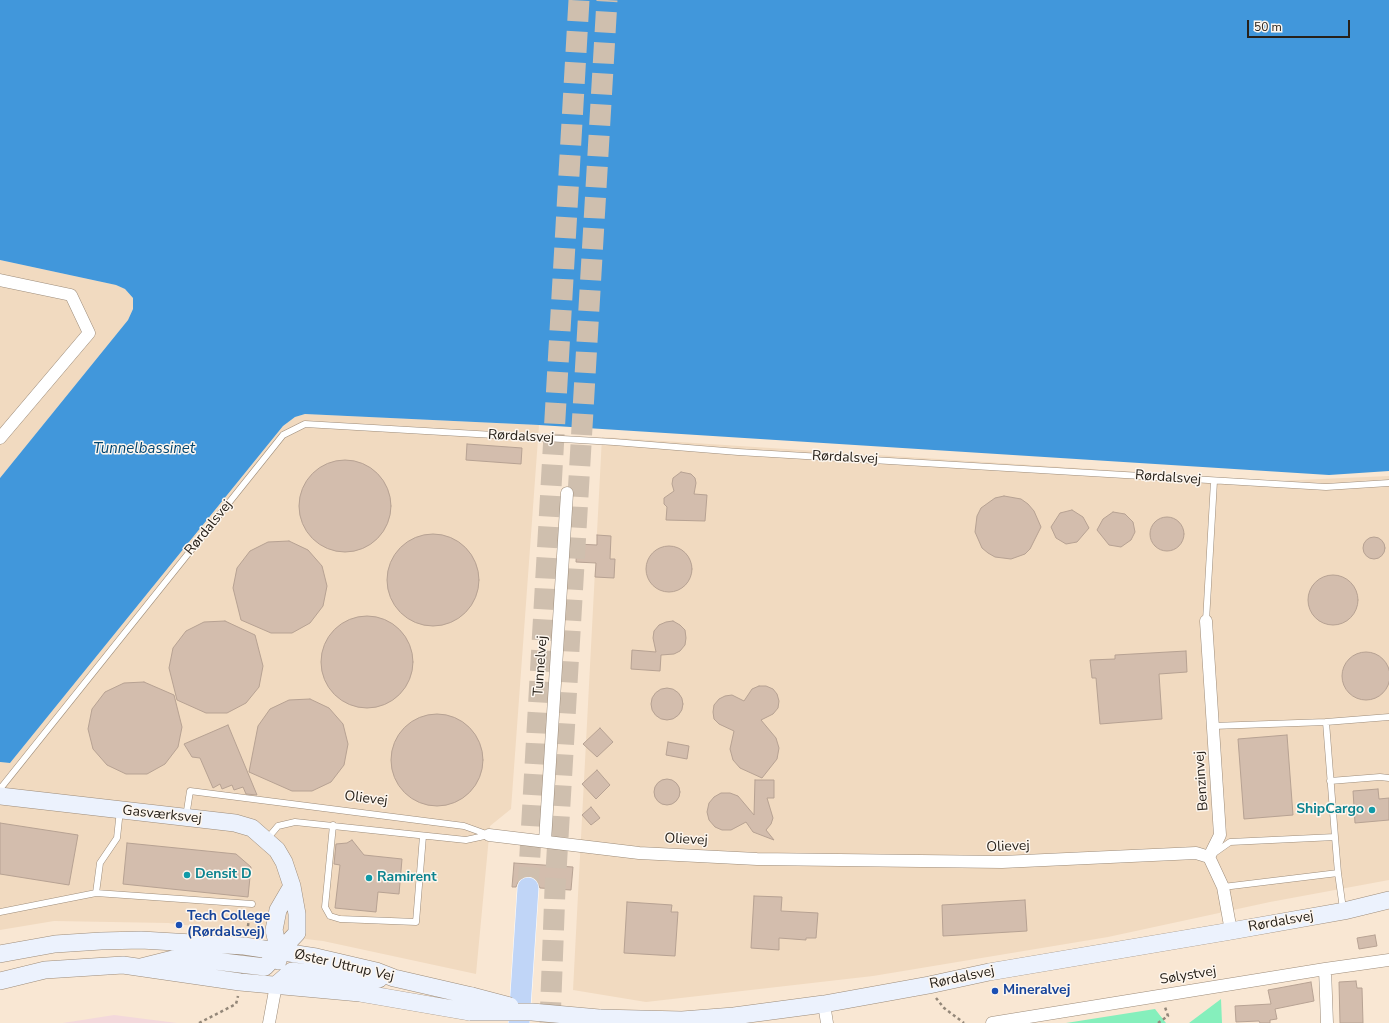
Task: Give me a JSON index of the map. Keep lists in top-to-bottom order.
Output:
{
  "streets": {
    "street": [
      "Rørdalsvej",
      "Tunnelvej",
      "Benzinvej",
      "Olievej",
      "Gasværksvej",
      "Øster Uttrup Vej",
      "Sølystvej"
    ]
  },
  "crossings": [
    ["Rørdalsvej", "Benzinvej"],
    ["Rørdalsvej", "Øster Uttrup Vej"],
    ["Tunnelvej", "Olievej"],
    ["Benzinvej", "Olievej"],
    ["Olievej", "Gasværksvej"],
    ["Gasværksvej", "Øster Uttrup Vej"]
  ],
  "water": ["Tunnelbassinet"],
  "places": [
    "ShipCargo",
    "Densit D",
    "Ramirent",
    "Tech College (Rørdalsvej)",
    "Mineralvej"
  ],
  "scale_bar": "50 m"
}
